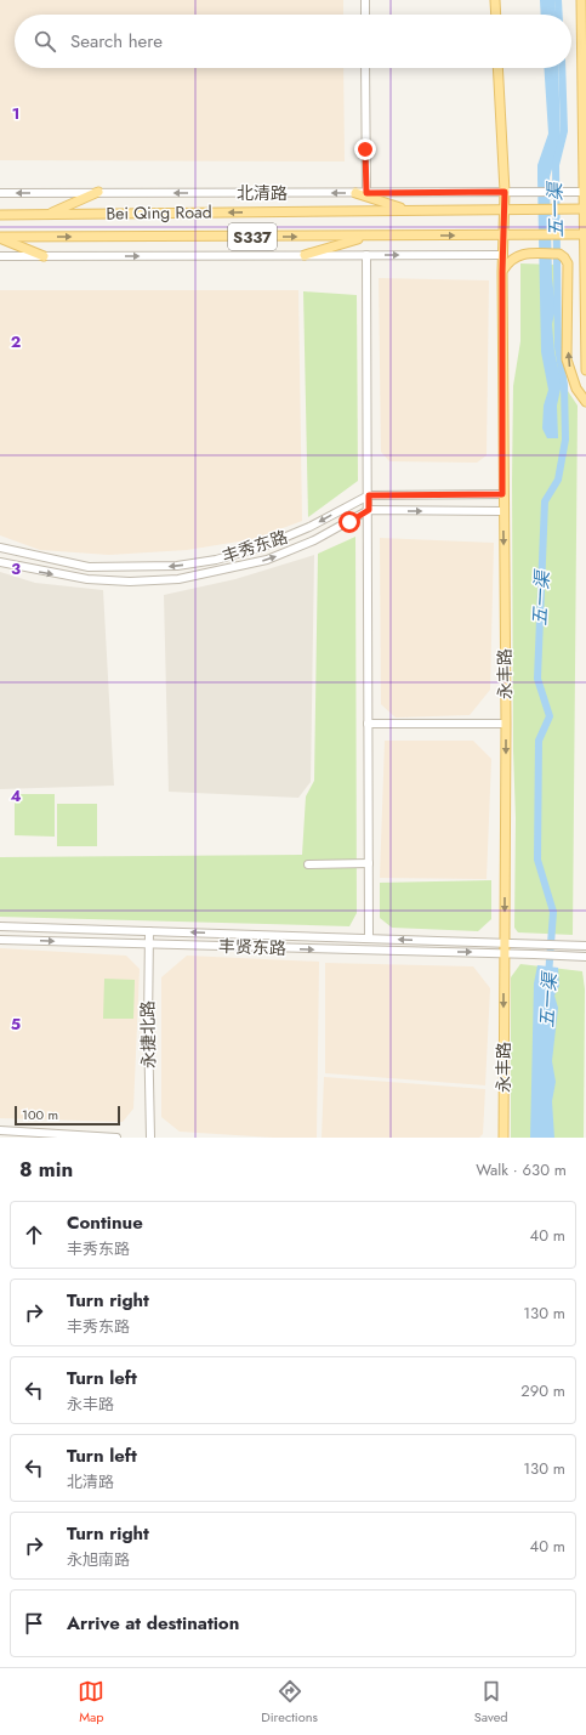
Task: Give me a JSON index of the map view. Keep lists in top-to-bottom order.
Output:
{
  "streets": {
    "main road": ["Bei Qing Road", "S337", "永丰路"],
    "street": [
      "北清路",
      "丰秀东路",
      "丰贤东路",
      "永捷北路"
    ]
  },
  "crossings": [
    ["北清路", "永丰路"],
    ["Bei Qing Road", "永丰路"],
    ["丰秀东路", "永丰路"],
    ["永丰路", "丰贤东路"],
    ["丰贤东路", "永捷北路"]
  ],
  "one_way": ["永丰路"],
  "water": ["五一渠"],
  "scale_bar": "100 m",
  "page": {
    "search": "Search here",
    "scale": "100 m",
    "heading": ["8 min", "Walk · 630 m"],
    "list": [
      ["Continue", "丰秀东路", "40 m"],
      ["Turn right", "丰秀东路", "130 m"],
      ["Turn left", "永丰路", "290 m"],
      ["Turn left", "北清路", "130 m"],
      ["Turn right", "永旭南路", "40 m"],
      "Arrive at destination"
    ],
    "nav": ["Map", "Directions", "Saved"]
  },
  "grid": {
    "rows": [
      "1",
      "2",
      "3",
      "4",
      "5"
    ]
  }
}
